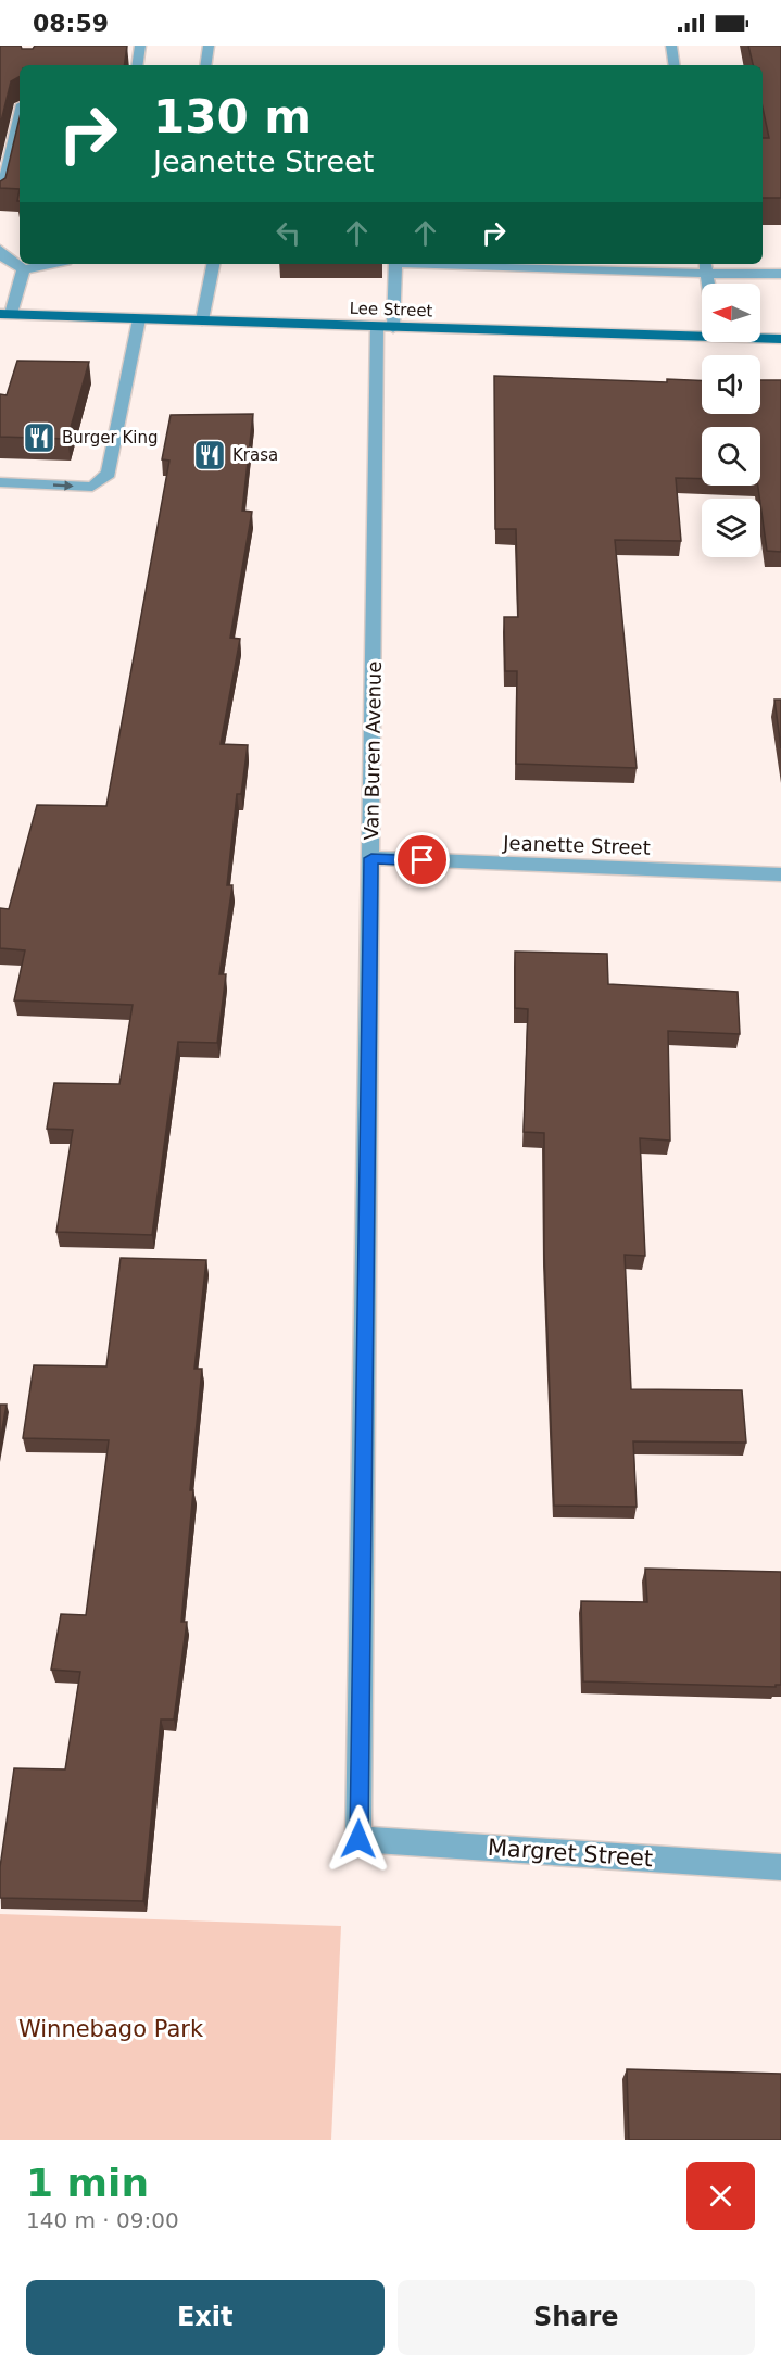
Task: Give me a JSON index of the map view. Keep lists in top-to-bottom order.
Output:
{
  "streets": {
    "main road": ["Lee Street"],
    "street": ["Van Buren Avenue", "Jeanette Street", "Margret Street"]
  },
  "crossings": [
    ["Lee Street", "Van Buren Avenue"],
    ["Van Buren Avenue", "Jeanette Street"],
    ["Van Buren Avenue", "Margret Street"]
  ],
  "parks": ["Winnebago Park"],
  "places": {
    "restaurant": ["Burger King", "Krasa"]
  },
  "north": "left",
  "page": {
    "status": "08:59",
    "turn": ["130 m", "Jeanette Street"],
    "heading": ["1 min", "140 m · 09:00"],
    "buttons": ["Exit", "Share"]
  }
}
